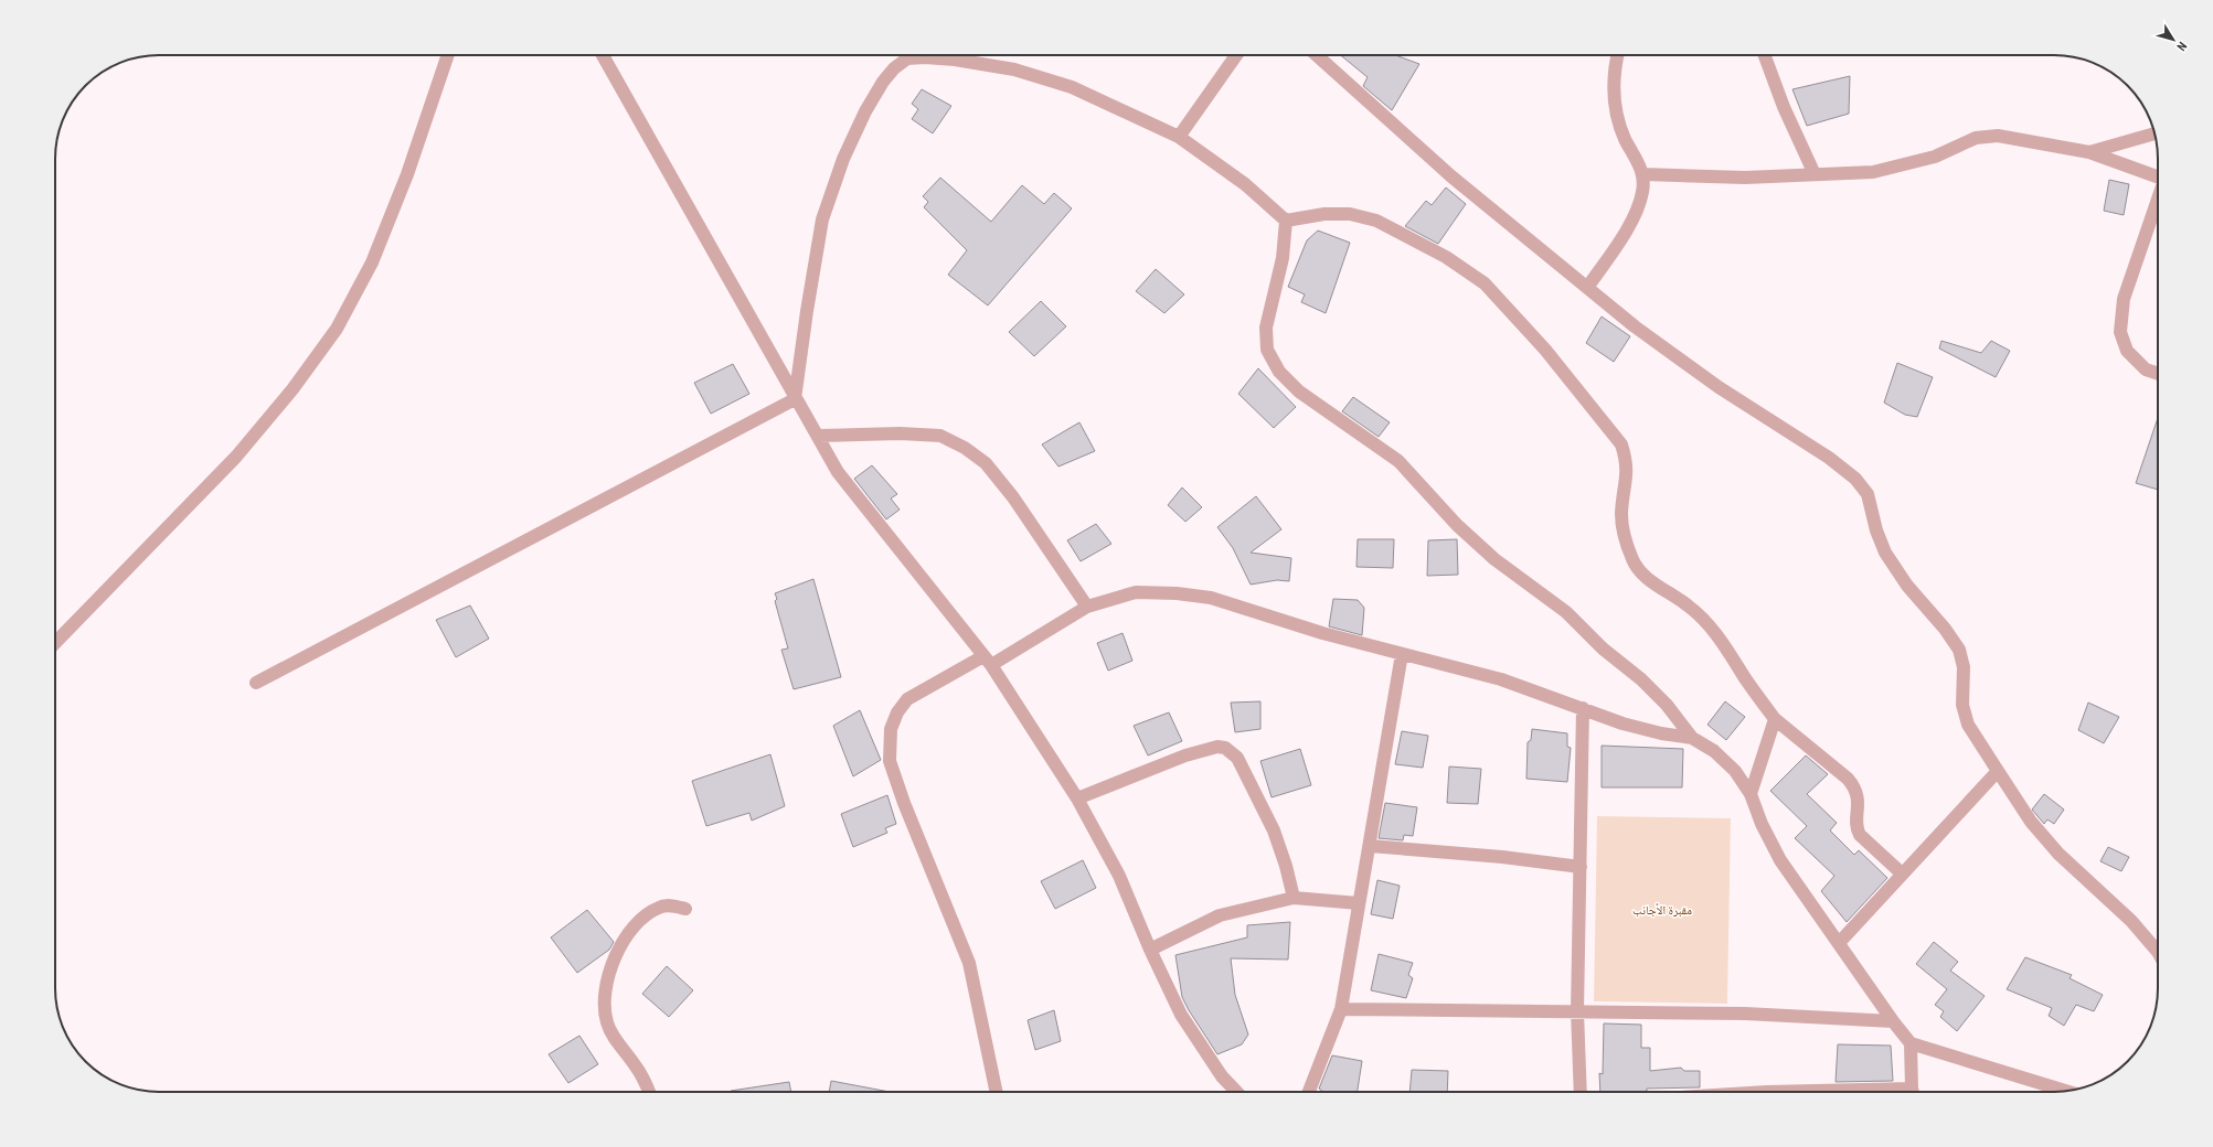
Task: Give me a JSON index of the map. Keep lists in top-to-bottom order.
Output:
{
  "parks": ["مقبرة الأجانب"],
  "north": "bottom right"
}
